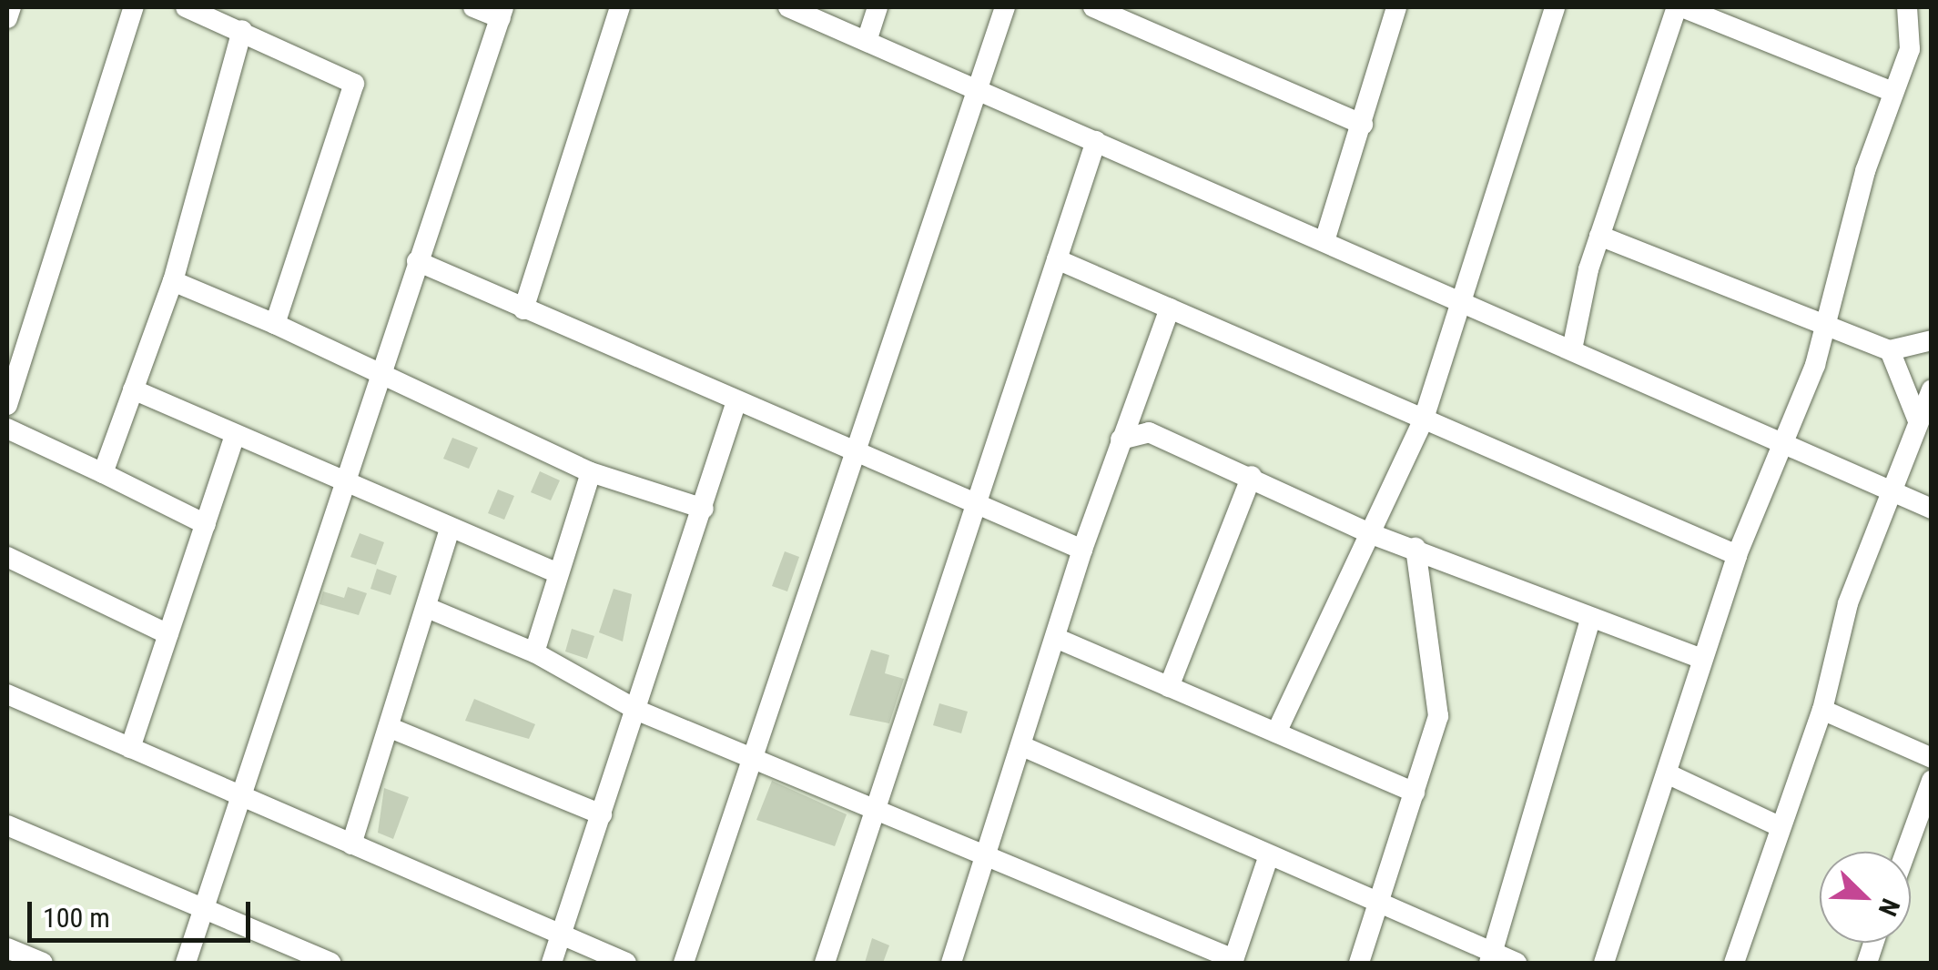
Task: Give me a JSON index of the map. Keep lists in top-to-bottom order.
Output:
{
  "scale_bar": "100 m",
  "north": "bottom right"
}
